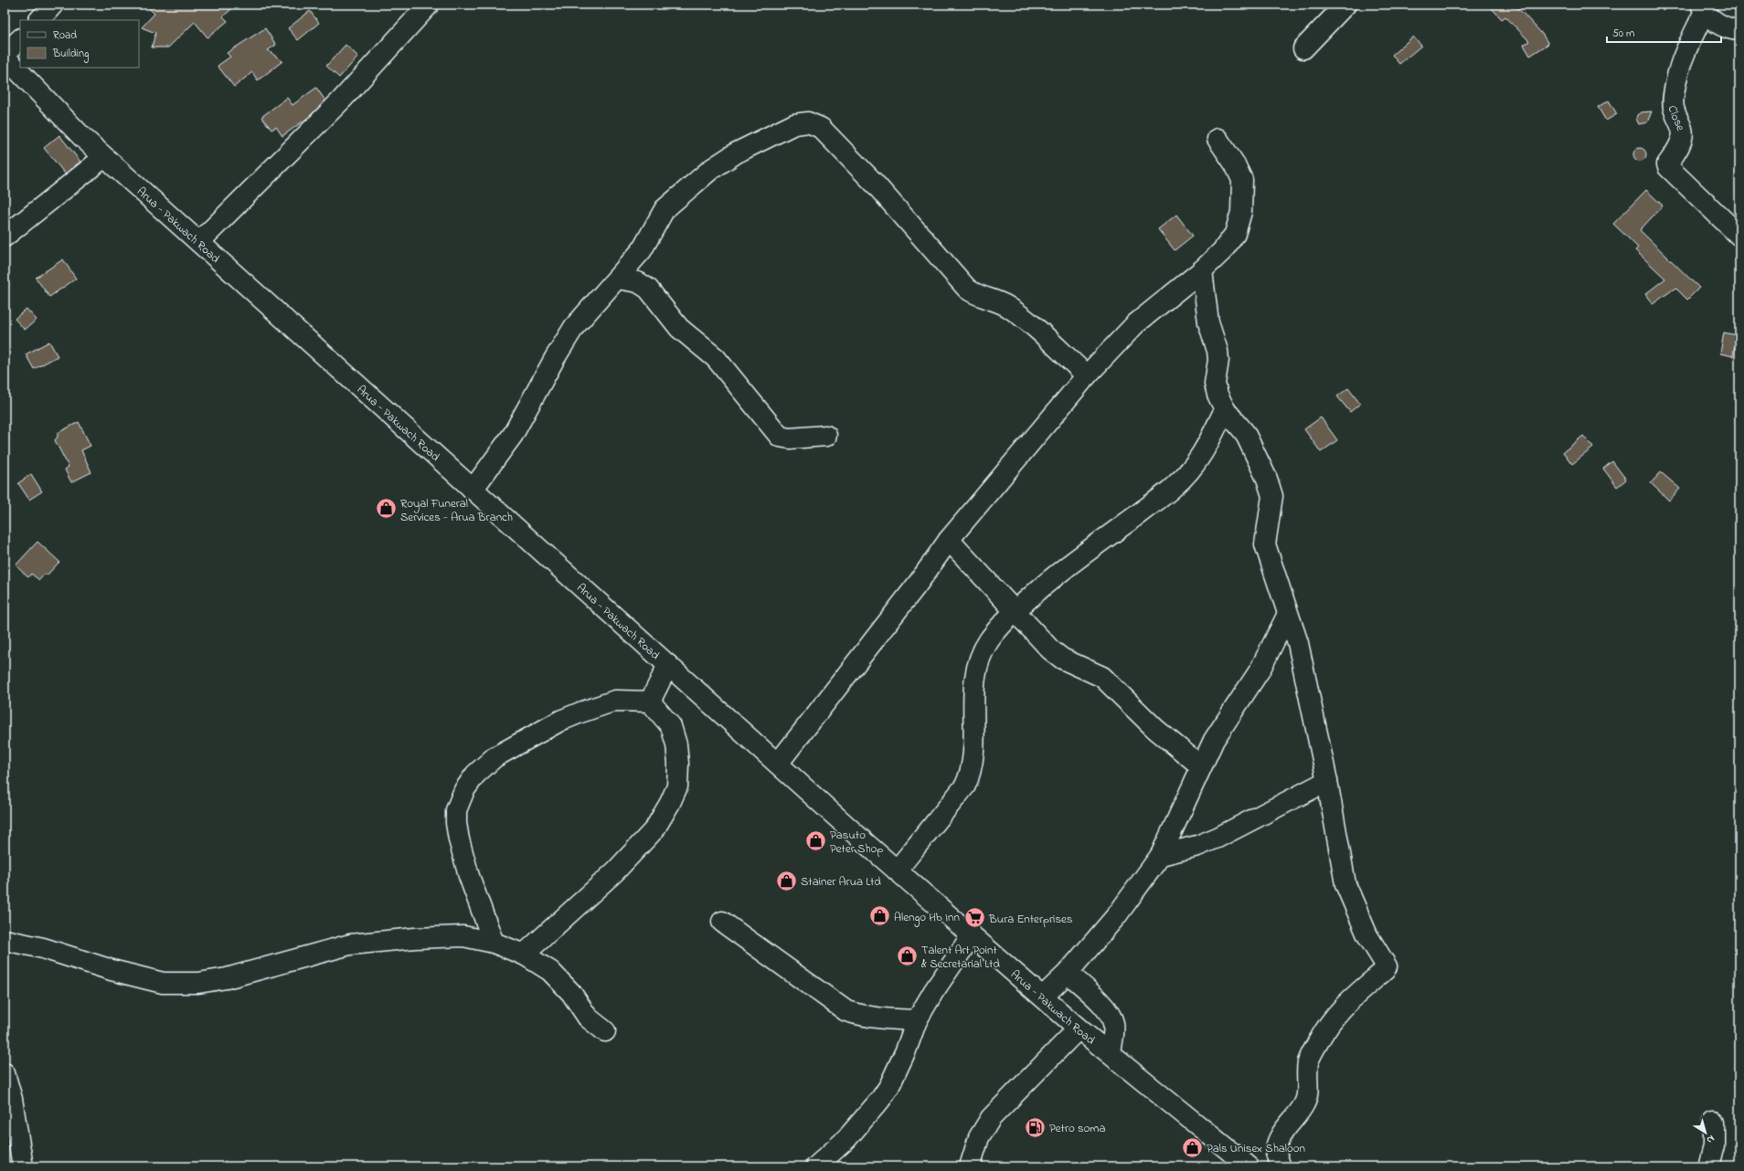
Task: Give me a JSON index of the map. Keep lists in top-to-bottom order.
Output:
{
  "streets": {
    "street": ["Close", "Arua - Pakwach Road"]
  },
  "places": {
    "shop": [
      "Royal Funeral Services - Arua Branch",
      "Pasuto Peter Shop",
      "Stainer Arua Ltd",
      "Alengo Hb Inn",
      "Talent Art Point & Secretarial Ltd",
      "Pals Unisex Shaloon"
    ],
    "supermarket": ["Bura Enterprises"],
    "fuel station": ["Petro soma"]
  },
  "legend": ["Road", "Building"],
  "scale_bar": "50 m",
  "north": "bottom right"
}
